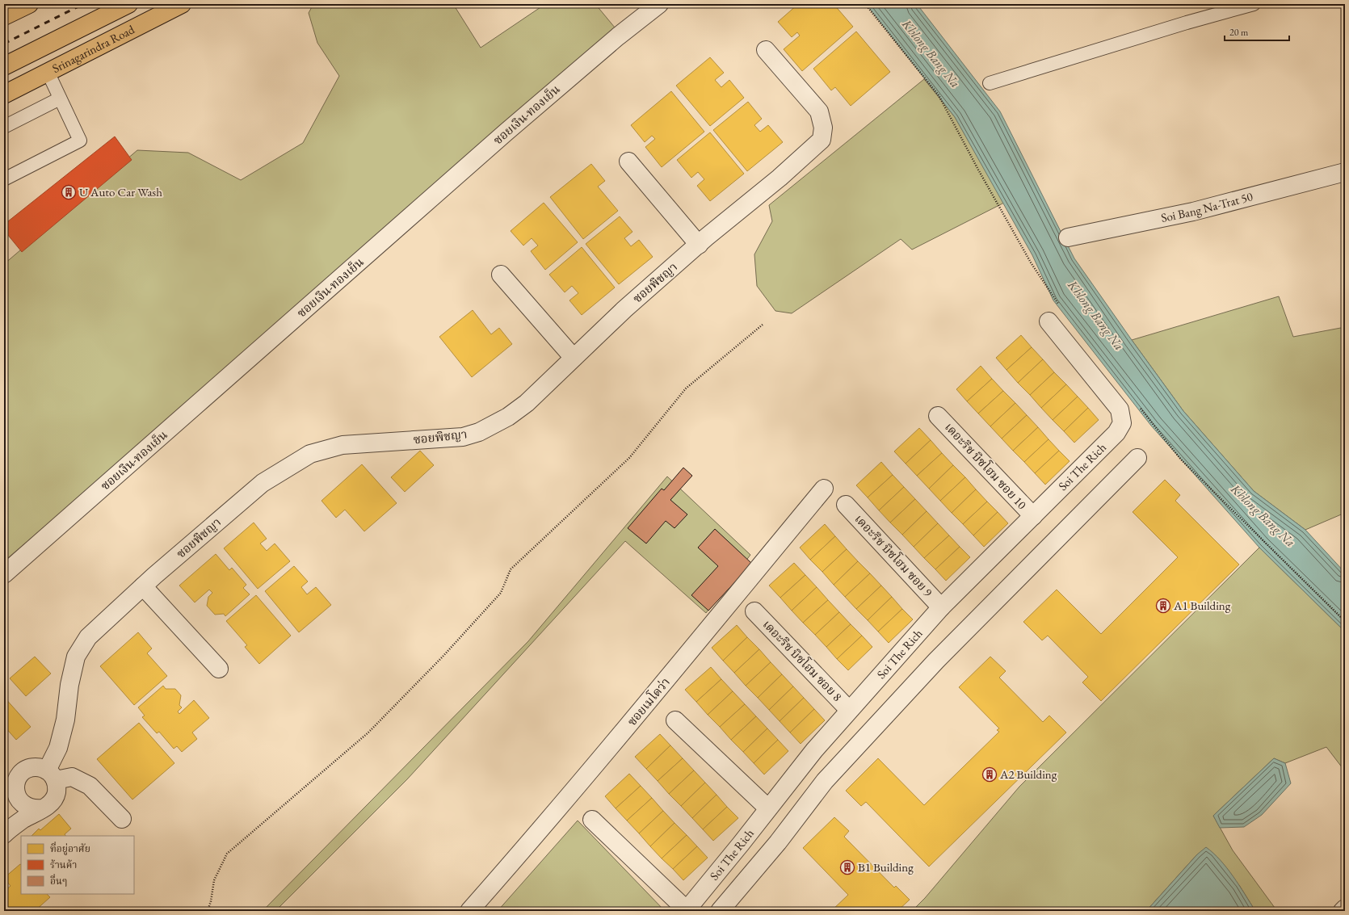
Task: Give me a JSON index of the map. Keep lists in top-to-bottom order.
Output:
{
  "streets": {
    "main road": ["Srinagarindra Road"],
    "street": [
      "ซอยเงิน-ทองเย็น",
      "Soi Bang Na-Trat 50",
      "ซอยพิชญา",
      "เดอะริช บิซโฮม ซอย 10",
      "Soi The Rich",
      "เดอะริช บิซโฮม ซอย 9",
      "เดอะริช บิซโฮม ซอย 8",
      "ซอยเมโดว่า"
    ]
  },
  "crossings": [
    ["เดอะริช บิซโฮม ซอย 10", "Soi The Rich"],
    ["Soi The Rich", "เดอะริช บิซโฮม ซอย 9"],
    ["Soi The Rich", "เดอะริช บิซโฮม ซอย 8"]
  ],
  "water": ["Khlong Bang Na"],
  "places": {
    "building": [
      "U Auto Car Wash",
      "A1 Building",
      "A2 Building",
      "B1 Building"
    ]
  },
  "legend": ["ที่อยู่อาศัย", "ร้านค้า", "อื่นๆ"],
  "scale_bar": "20 m"
}
